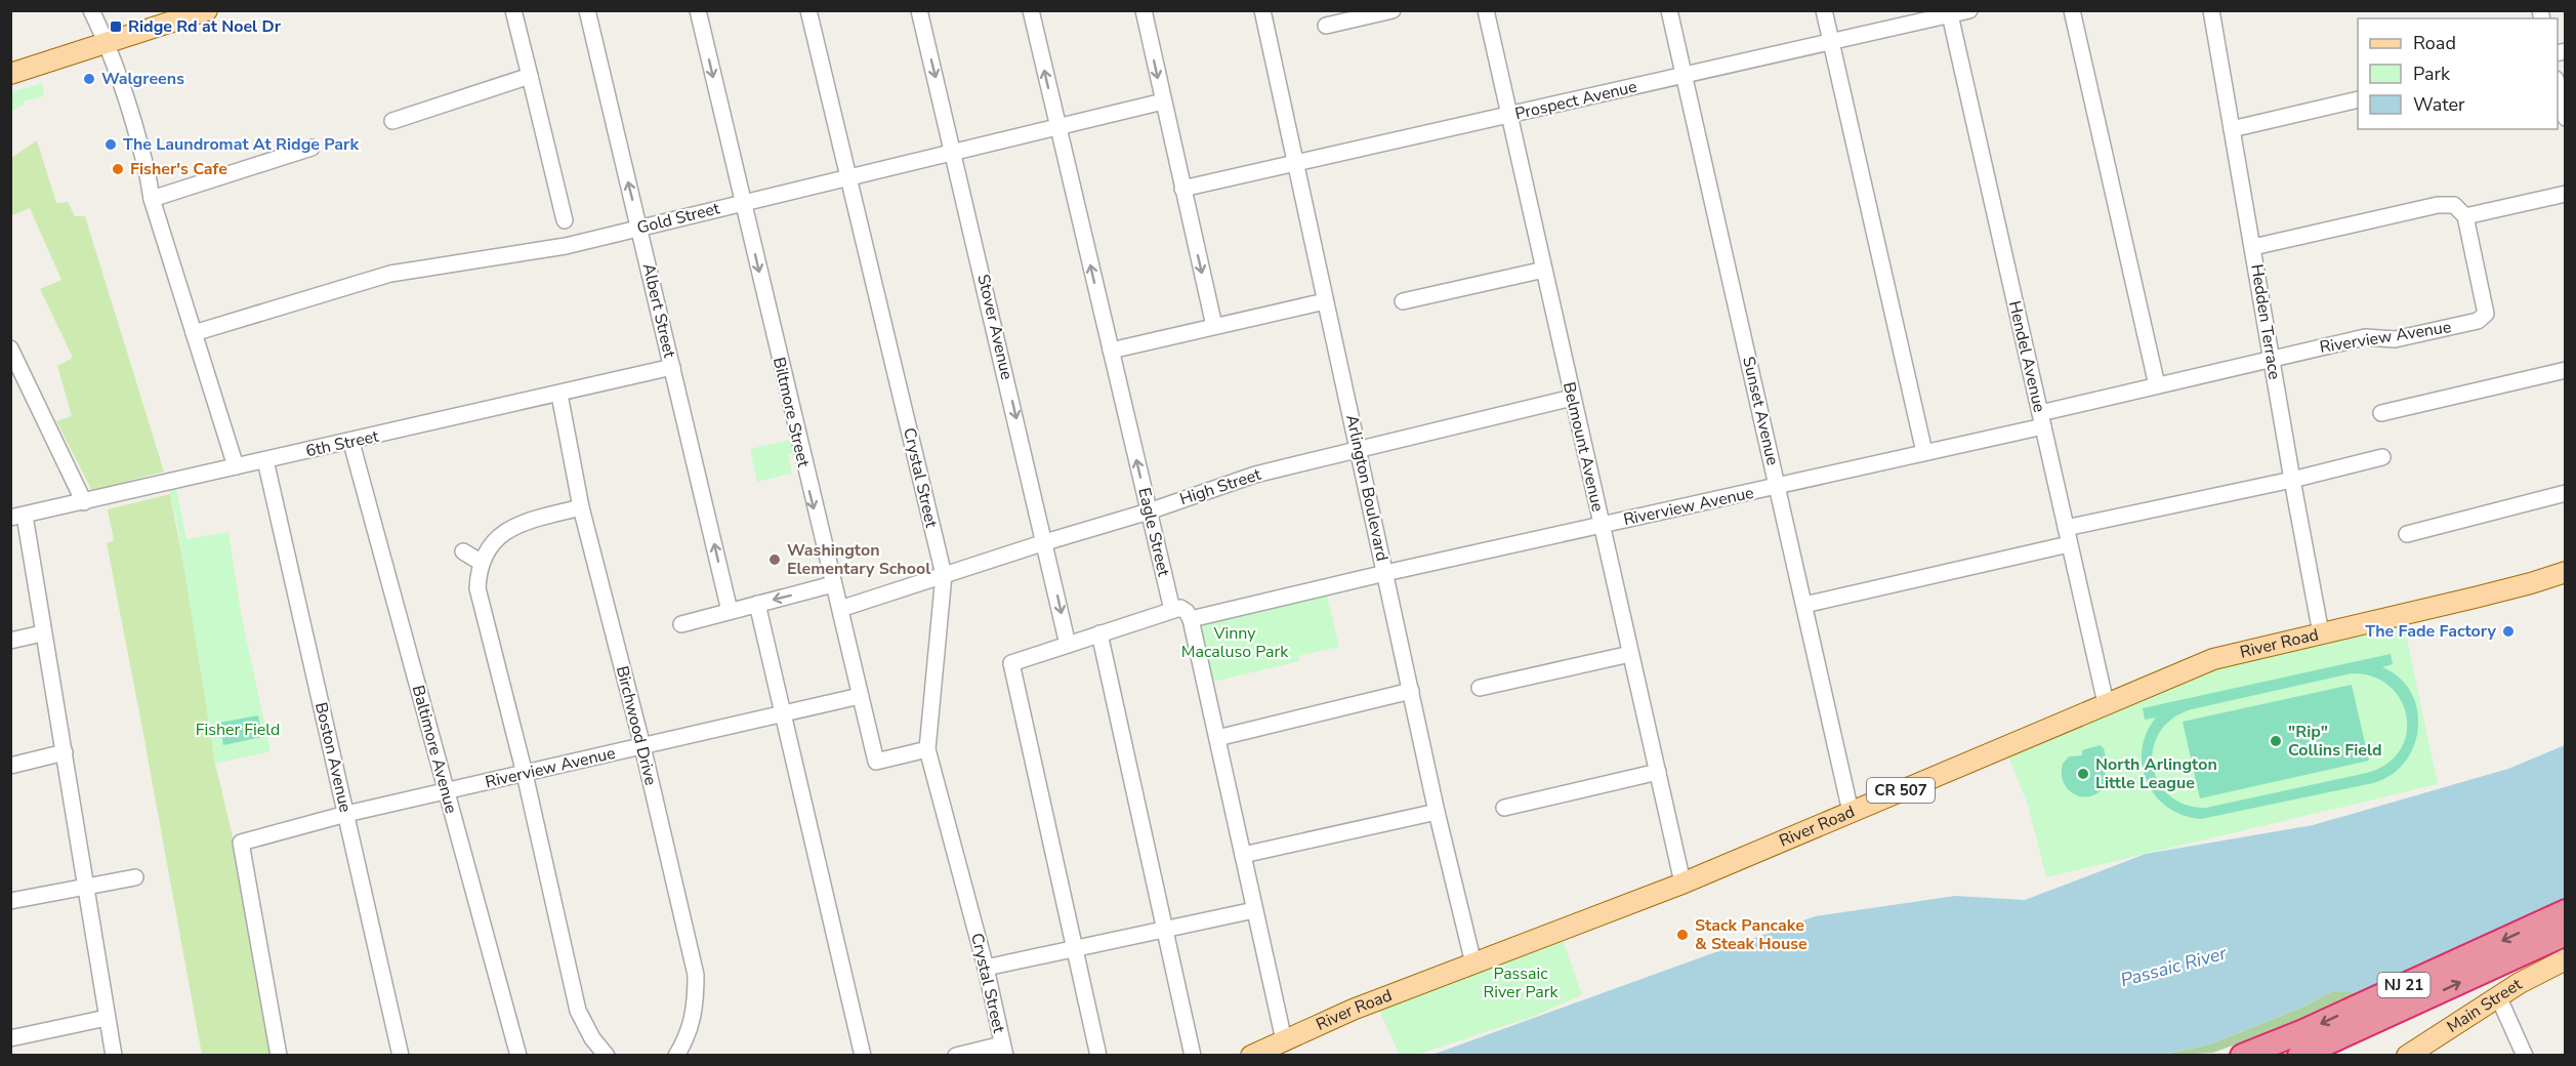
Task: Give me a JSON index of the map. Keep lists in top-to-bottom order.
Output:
{
  "streets": {
    "highway": ["NJ 21"],
    "main road": ["River Road", "CR 507", "Main Street"],
    "street": [
      "Prospect Avenue",
      "Gold Street",
      "Albert Street",
      "Hedden Terrace",
      "Stover Avenue",
      "Riverview Avenue",
      "Hendel Avenue",
      "Sunset Avenue",
      "Biltmore Street",
      "6th Street",
      "Belmount Avenue",
      "Crystal Street",
      "High Street",
      "Arlington Boulevard",
      "Eagle Street",
      "Birchwood Drive",
      "Baltimore Avenue",
      "Boston Avenue"
    ]
  },
  "crossings": [
    ["Prospect Avenue", "Hendel Avenue"],
    ["Prospect Avenue", "Sunset Avenue"],
    ["Prospect Avenue", "Belmount Avenue"],
    ["Prospect Avenue", "Arlington Boulevard"],
    ["Gold Street", "Albert Street"],
    ["Gold Street", "Stover Avenue"],
    ["Gold Street", "Biltmore Street"],
    ["Gold Street", "Crystal Street"],
    ["Gold Street", "Eagle Street"],
    ["Albert Street", "6th Street"],
    ["Hedden Terrace", "Riverview Avenue"],
    ["Hedden Terrace", "River Road"],
    ["Stover Avenue", "High Street"],
    ["Riverview Avenue", "Hendel Avenue"],
    ["Riverview Avenue", "Sunset Avenue"],
    ["Riverview Avenue", "Biltmore Street"],
    ["Riverview Avenue", "Belmount Avenue"],
    ["Riverview Avenue", "Arlington Boulevard"],
    ["Riverview Avenue", "Birchwood Drive"],
    ["Riverview Avenue", "Baltimore Avenue"],
    ["Riverview Avenue", "Boston Avenue"],
    ["Hendel Avenue", "River Road"],
    ["Sunset Avenue", "River Road"],
    ["Biltmore Street", "Crystal Street"],
    ["Biltmore Street", "High Street"],
    ["6th Street", "Birchwood Drive"],
    ["6th Street", "Baltimore Avenue"],
    ["6th Street", "Boston Avenue"],
    ["Belmount Avenue", "High Street"],
    ["Belmount Avenue", "River Road"],
    ["Crystal Street", "High Street"],
    ["High Street", "Arlington Boulevard"],
    ["High Street", "Eagle Street"],
    ["Arlington Boulevard", "River Road"]
  ],
  "one_way": ["Stover Avenue", "Biltmore Street"],
  "water": ["Passaic River"],
  "parks": ["Vinny Macaluso Park", "Fisher Field", "Passaic River Park"],
  "places": {
    "transit": ["Ridge Rd at Noel Dr"],
    "other": [
      "Walgreens",
      "The Laundromat At Ridge Park",
      "Fisher's Cafe",
      "Washington Elementary School",
      "The Fade Factory",
      "\"Rip\" Collins Field",
      "North Arlington Little League",
      "Stack Pancake & Steak House"
    ]
  },
  "legend": ["Road", "Park", "Water"]
}
